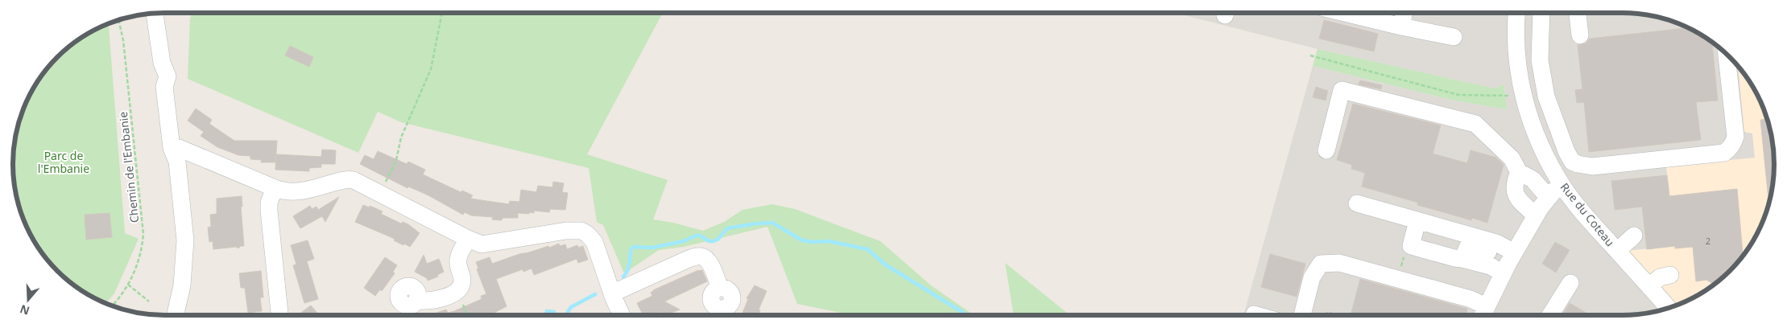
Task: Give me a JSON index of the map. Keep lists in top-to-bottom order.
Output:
{
  "streets": {
    "street": ["Rue du Coteau"],
    "path": ["Chemin de l'Embanie"]
  },
  "parks": ["Parc de l'Embanie"],
  "house_numbers": ["2"],
  "north": "bottom"
}
